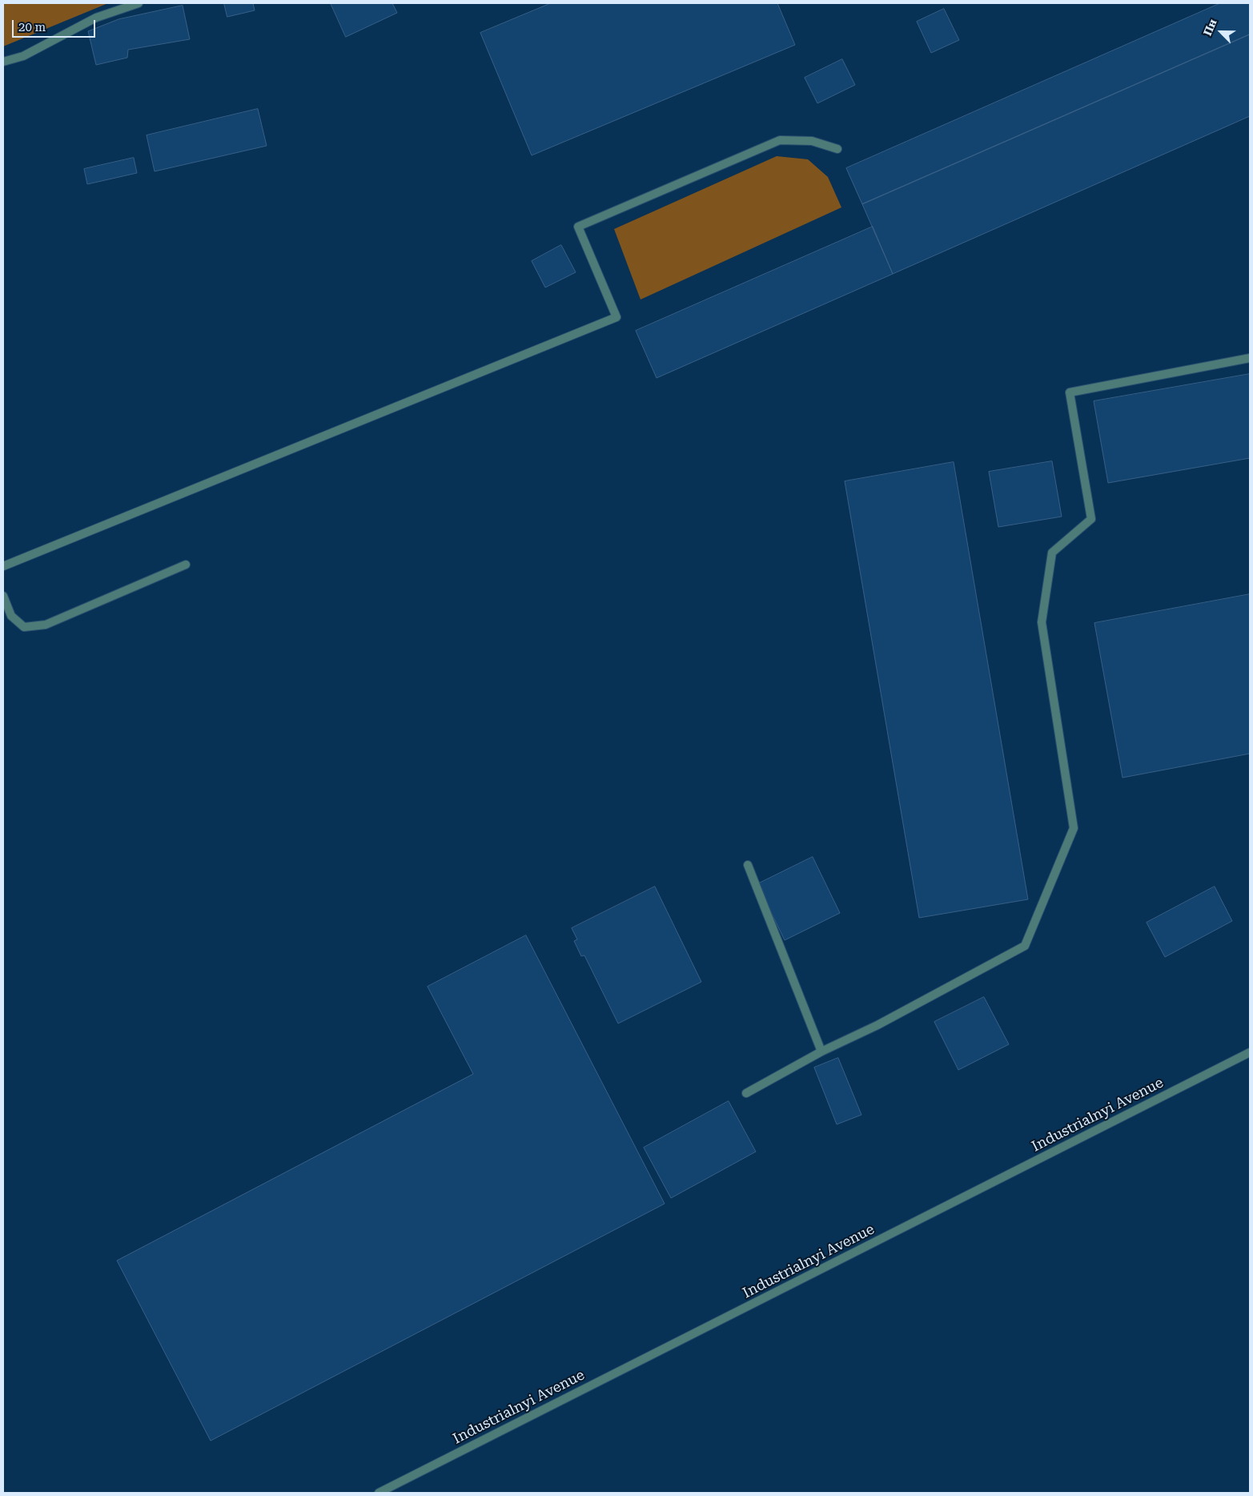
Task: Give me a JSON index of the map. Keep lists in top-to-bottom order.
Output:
{
  "streets": {
    "street": ["Industrialnyi Avenue"]
  },
  "scale_bar": "20 m",
  "north": "top left"
}
